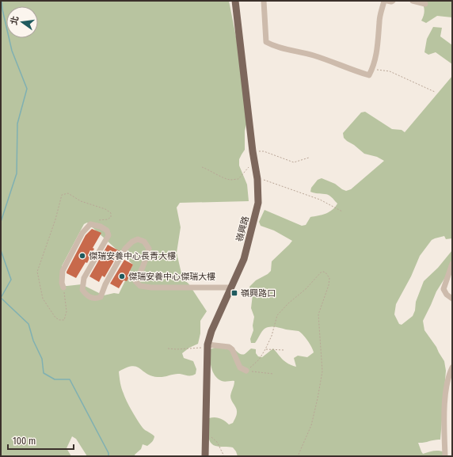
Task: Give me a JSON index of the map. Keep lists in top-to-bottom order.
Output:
{
  "streets": {
    "main road": ["嶺興路"]
  },
  "places": {
    "other": ["傑瑞安養中心長青大樓", "傑瑞安養中心傑瑞大樓"],
    "transit": ["嶺興路口"]
  },
  "scale_bar": "100 m",
  "north": "left"
}
